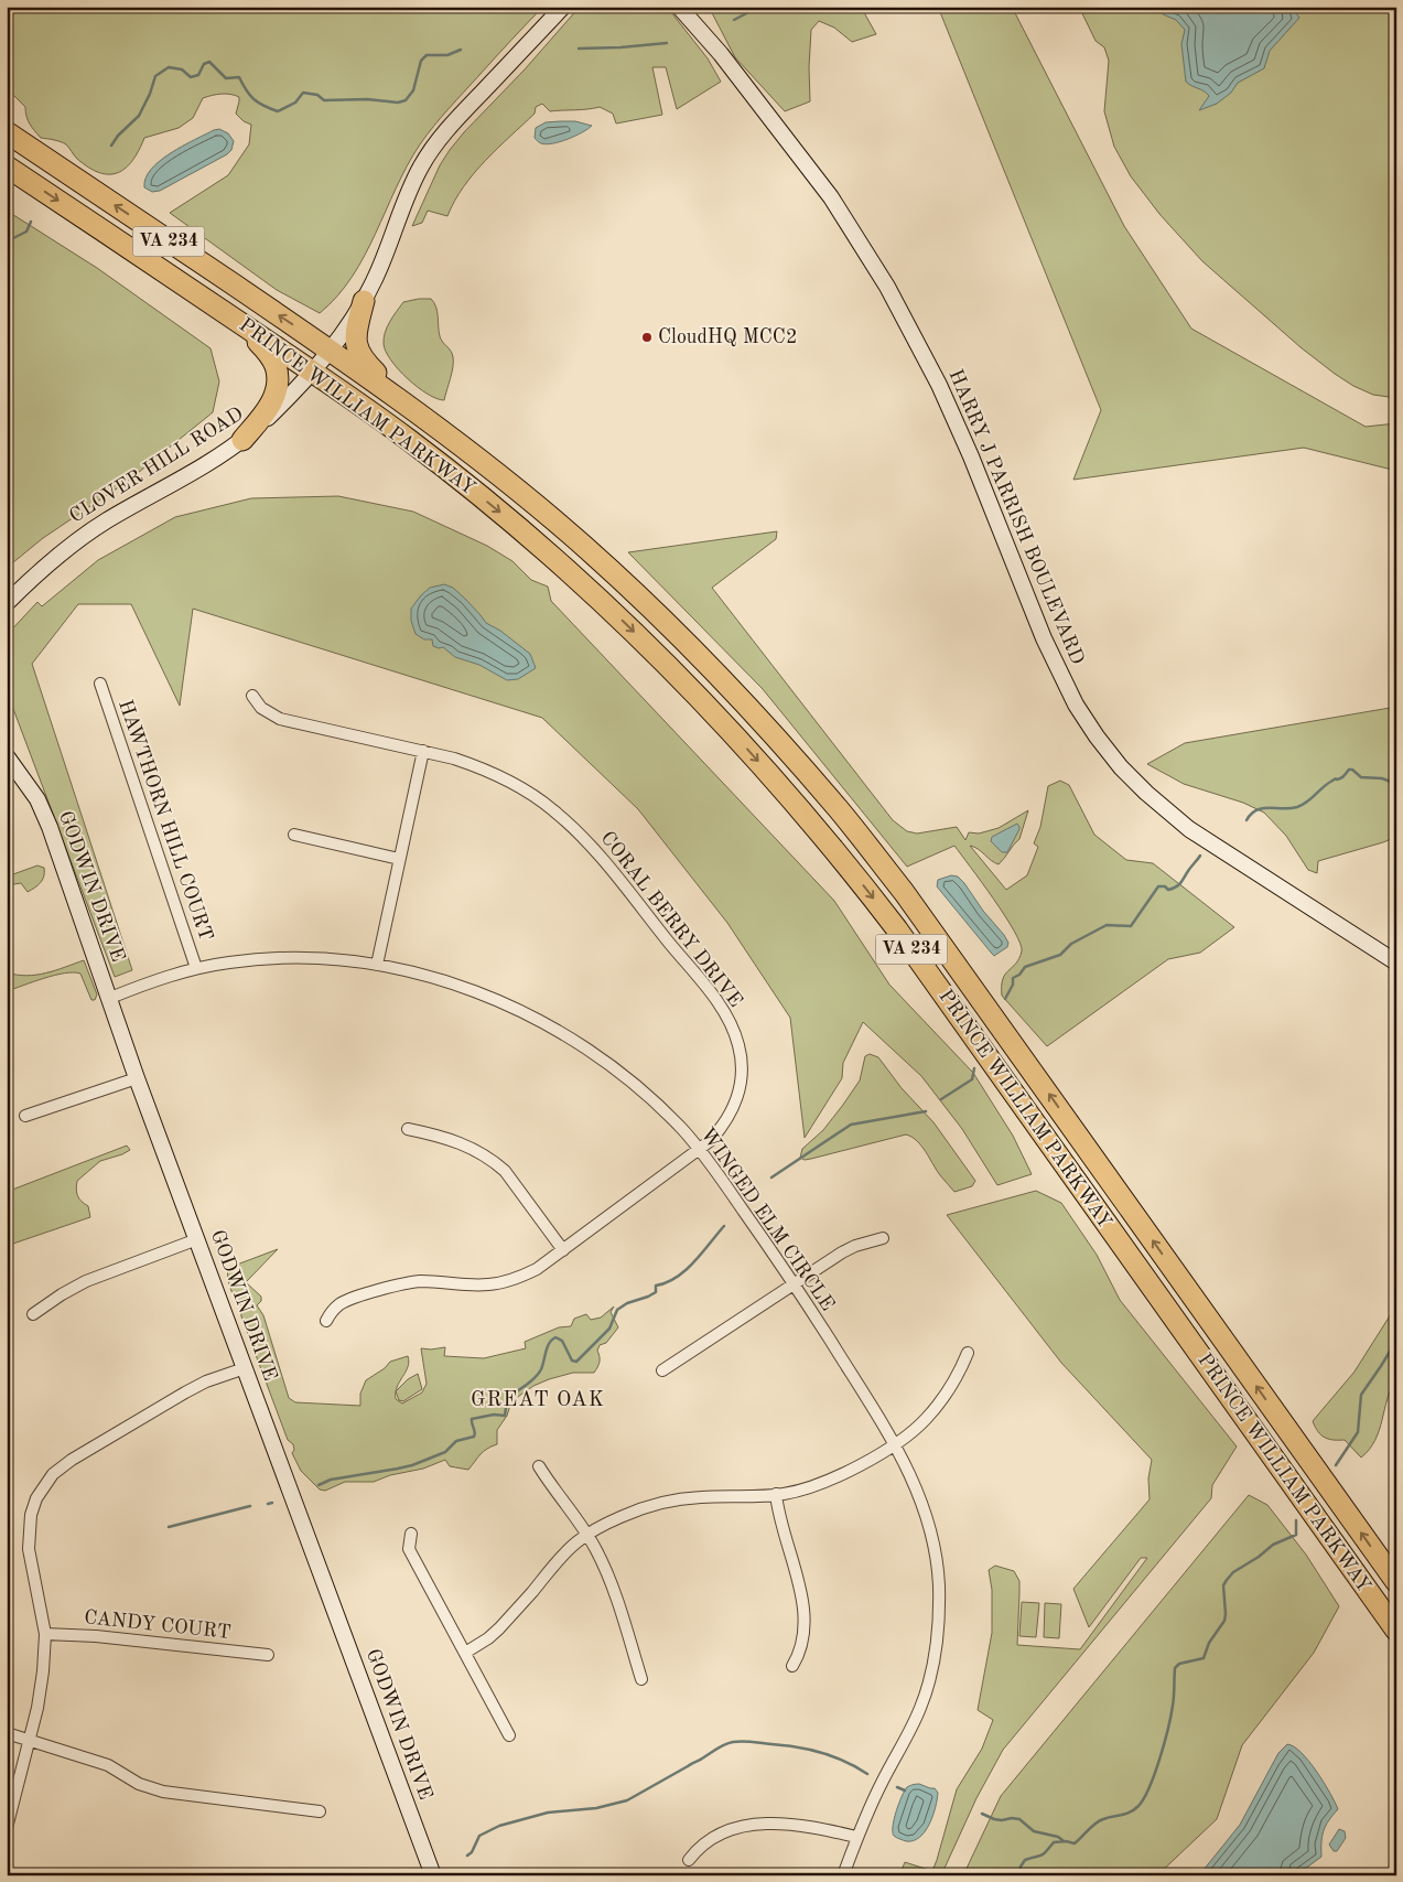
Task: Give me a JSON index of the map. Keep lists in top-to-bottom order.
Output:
{
  "streets": {
    "highway": ["VA 234", "PRINCE WILLIAM PARKWAY"],
    "street": [
      "CLOVER HILL ROAD",
      "HARRY J PARRISH BOULEVARD",
      "HAWTHORN HILL COURT",
      "GODWIN DRIVE",
      "CORAL BERRY DRIVE",
      "WINGED ELM CIRCLE",
      "CANDY COURT"
    ]
  },
  "crossings": [
    ["PRINCE WILLIAM PARKWAY", "CLOVER HILL ROAD"],
    ["HAWTHORN HILL COURT", "WINGED ELM CIRCLE"],
    ["GODWIN DRIVE", "WINGED ELM CIRCLE"],
    ["CORAL BERRY DRIVE", "WINGED ELM CIRCLE"]
  ],
  "districts": ["GREAT OAK"],
  "places": ["CloudHQ MCC2"]
}
